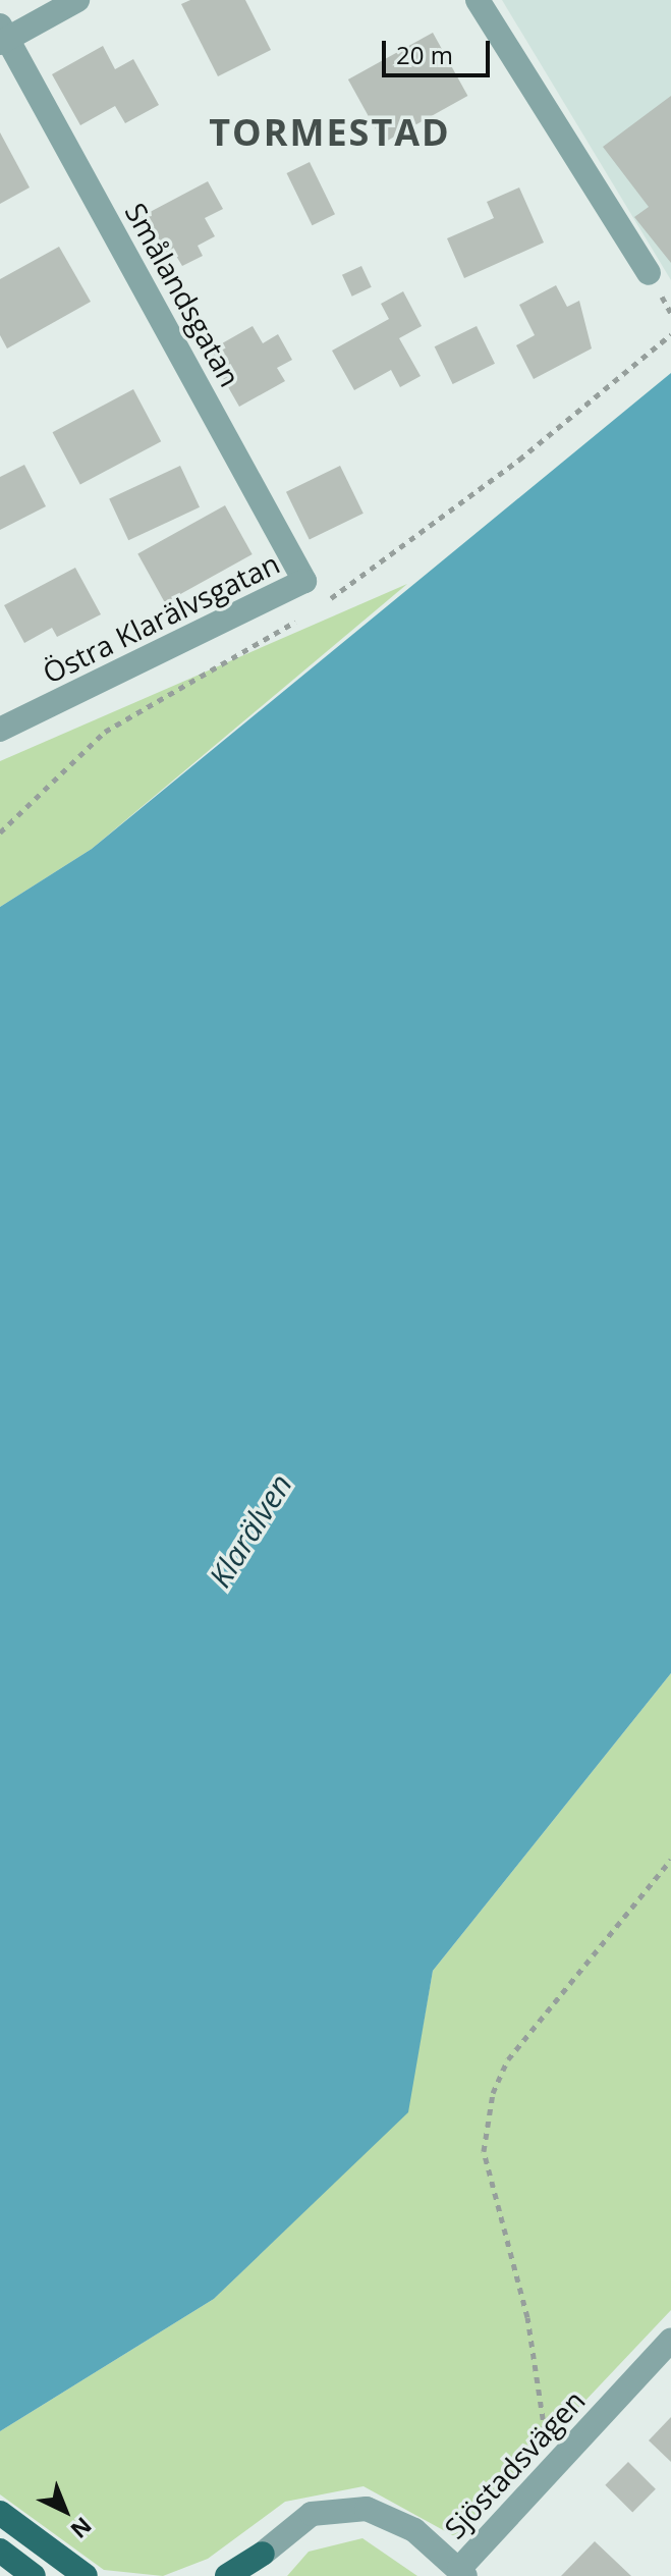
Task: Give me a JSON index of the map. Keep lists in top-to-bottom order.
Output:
{
  "streets": {
    "street": ["Smålandsgatan", "Östra Klarälvsgatan", "Sjöstadsvägen"]
  },
  "crossings": [
    ["Smålandsgatan", "Östra Klarälvsgatan"]
  ],
  "districts": ["TORMESTAD"],
  "water": ["Klarälven"],
  "scale_bar": "20 m",
  "north": "bottom right"
}
